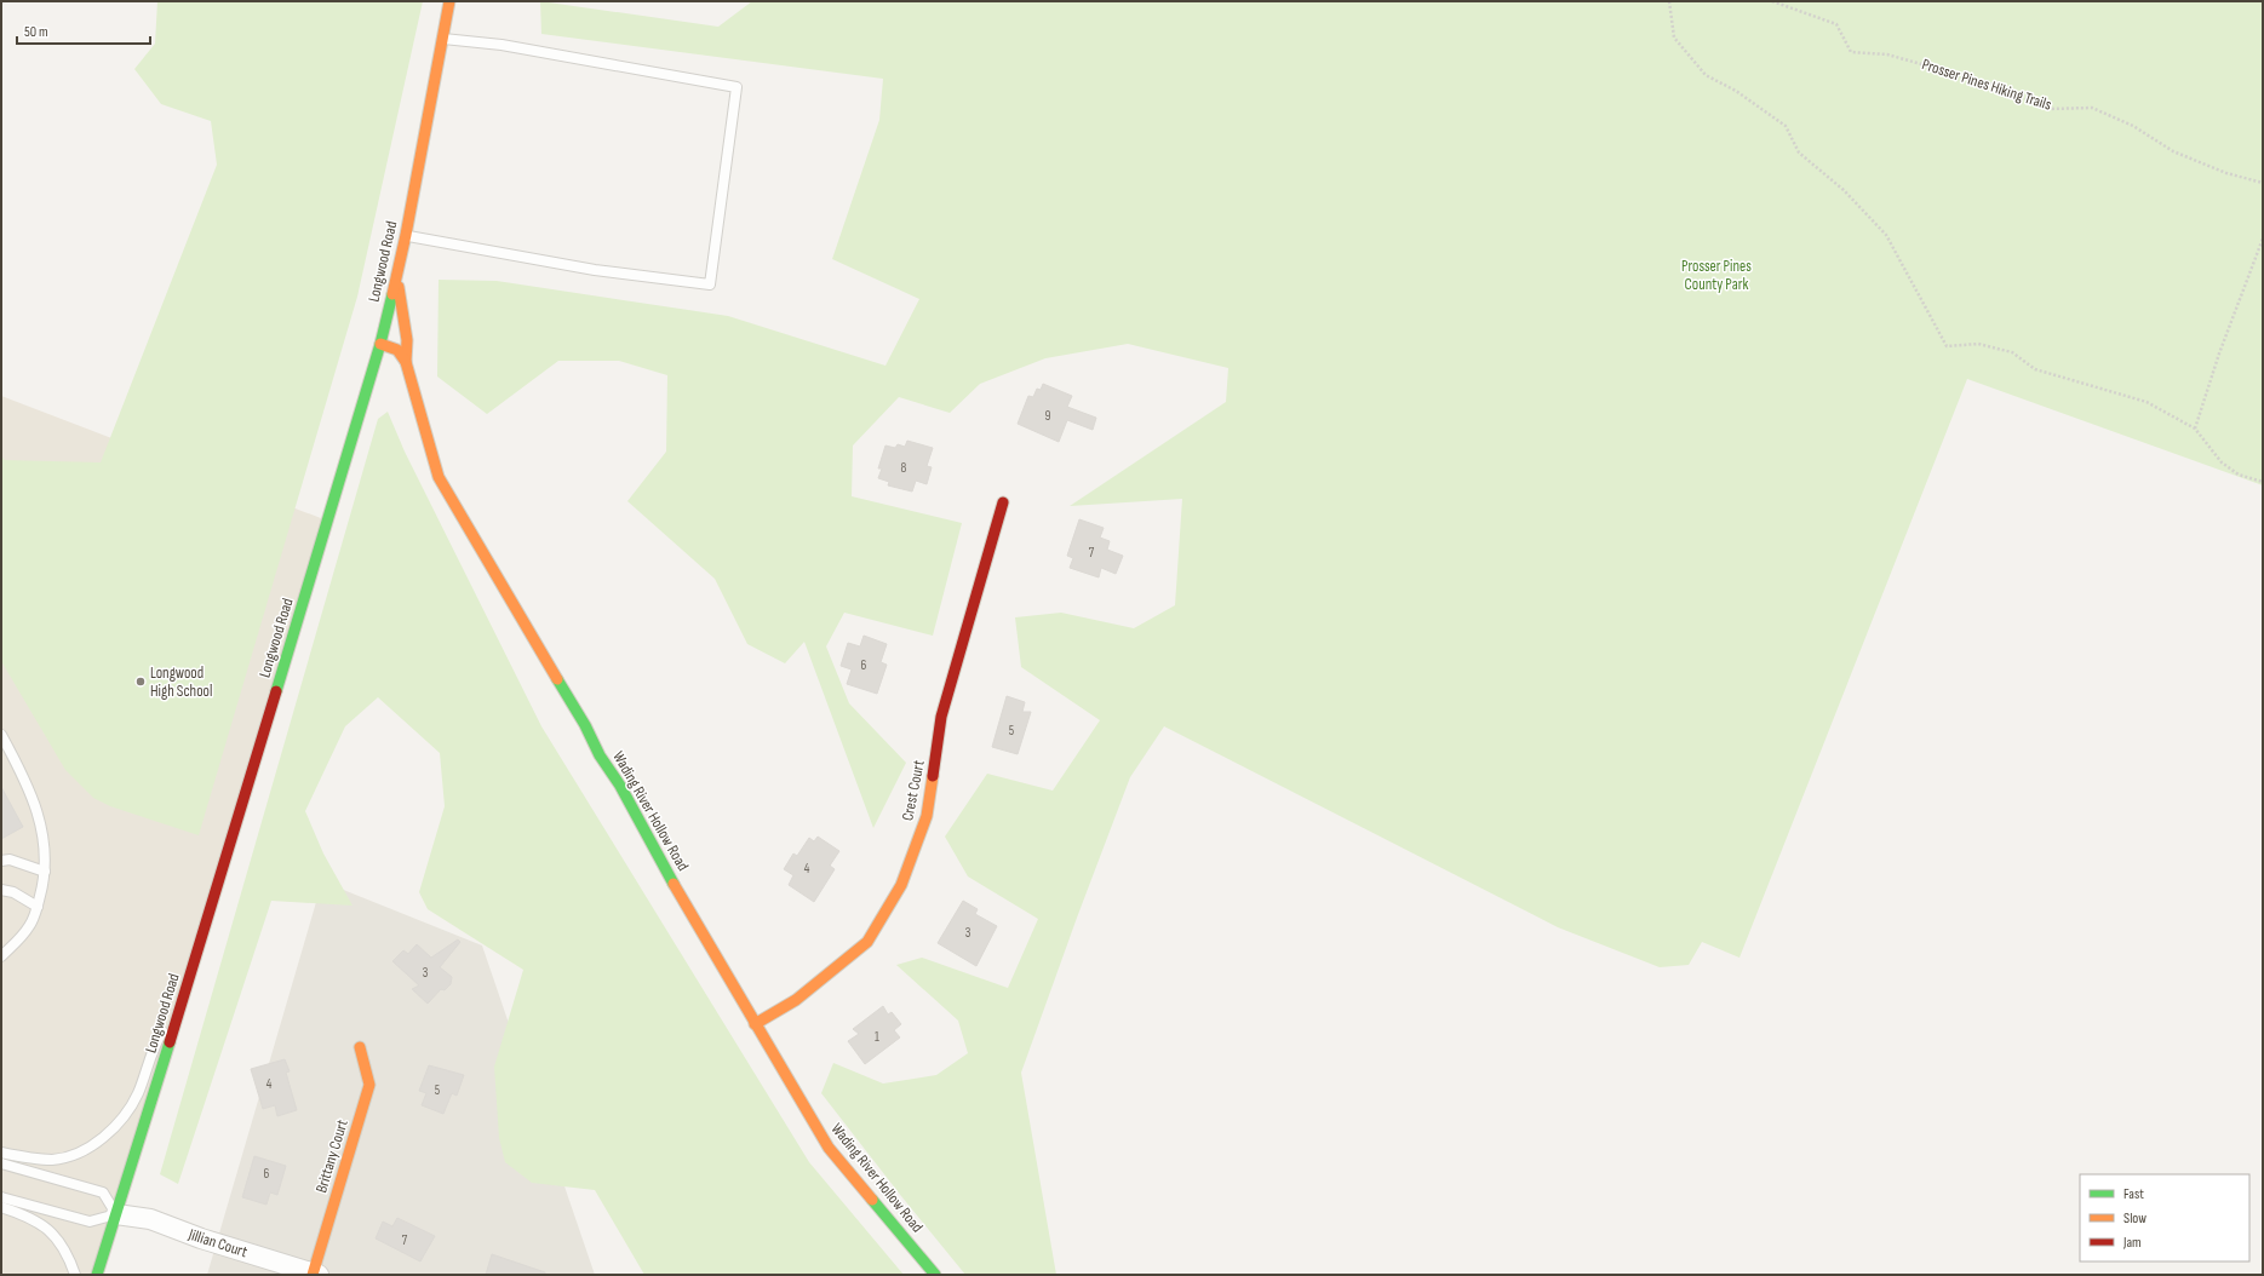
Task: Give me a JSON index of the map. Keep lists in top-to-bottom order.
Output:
{
  "streets": {
    "street": [
      "Longwood Road",
      "Crest Court",
      "Wading River Hollow Road",
      "Brittany Court",
      "Jillian Court"
    ],
    "path": ["Prosser Pines Hiking Trails"]
  },
  "crossings": [
    ["Longwood Road", "Wading River Hollow Road"],
    ["Longwood Road", "Jillian Court"],
    ["Crest Court", "Wading River Hollow Road"],
    ["Brittany Court", "Jillian Court"]
  ],
  "parks": ["Prosser Pines County Park"],
  "places": ["Longwood High School"],
  "house_numbers": [
    "9",
    "8",
    "7",
    "6",
    "5",
    "4",
    "3",
    "3",
    "1",
    "4",
    "5",
    "6",
    "7"
  ],
  "legend": ["Fast", "Slow", "Jam"],
  "scale_bar": "50 m"
}
